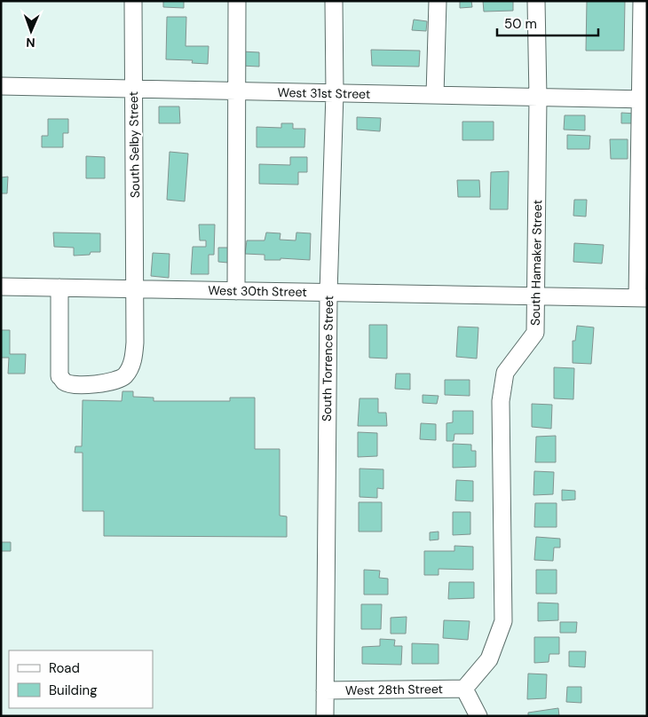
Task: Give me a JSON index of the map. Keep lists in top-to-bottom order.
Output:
{
  "streets": {
    "street": [
      "West 31st Street",
      "South Selby Street",
      "South Hamaker Street",
      "West 30th Street",
      "South Torrence Street",
      "West 28th Street"
    ]
  },
  "crossings": [
    ["West 31st Street", "South Selby Street"],
    ["West 31st Street", "South Hamaker Street"],
    ["West 31st Street", "South Torrence Street"],
    ["South Selby Street", "West 30th Street"],
    ["South Hamaker Street", "West 30th Street"],
    ["South Hamaker Street", "West 28th Street"],
    ["West 30th Street", "South Torrence Street"],
    ["South Torrence Street", "West 28th Street"]
  ],
  "legend": ["Road", "Building"],
  "scale_bar": "50 m",
  "north": "bottom"
}
